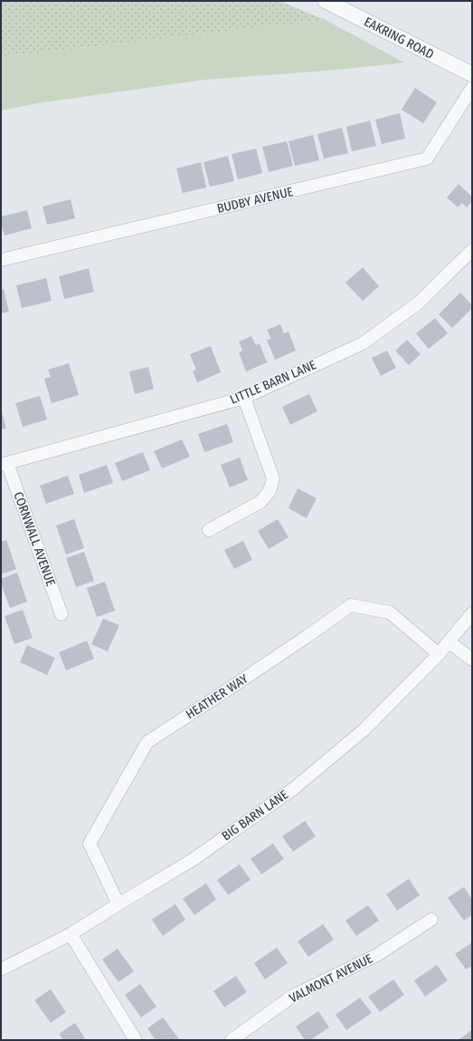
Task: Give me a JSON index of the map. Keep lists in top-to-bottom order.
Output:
{
  "streets": {
    "street": [
      "EAKRING ROAD",
      "BUDBY AVENUE",
      "LITTLE BARN LANE",
      "CORNWALL AVENUE",
      "HEATHER WAY",
      "BIG BARN LANE",
      "VALMONT AVENUE"
    ]
  },
  "crossings": [
    ["LITTLE BARN LANE", "CORNWALL AVENUE"],
    ["HEATHER WAY", "BIG BARN LANE"]
  ]
}
